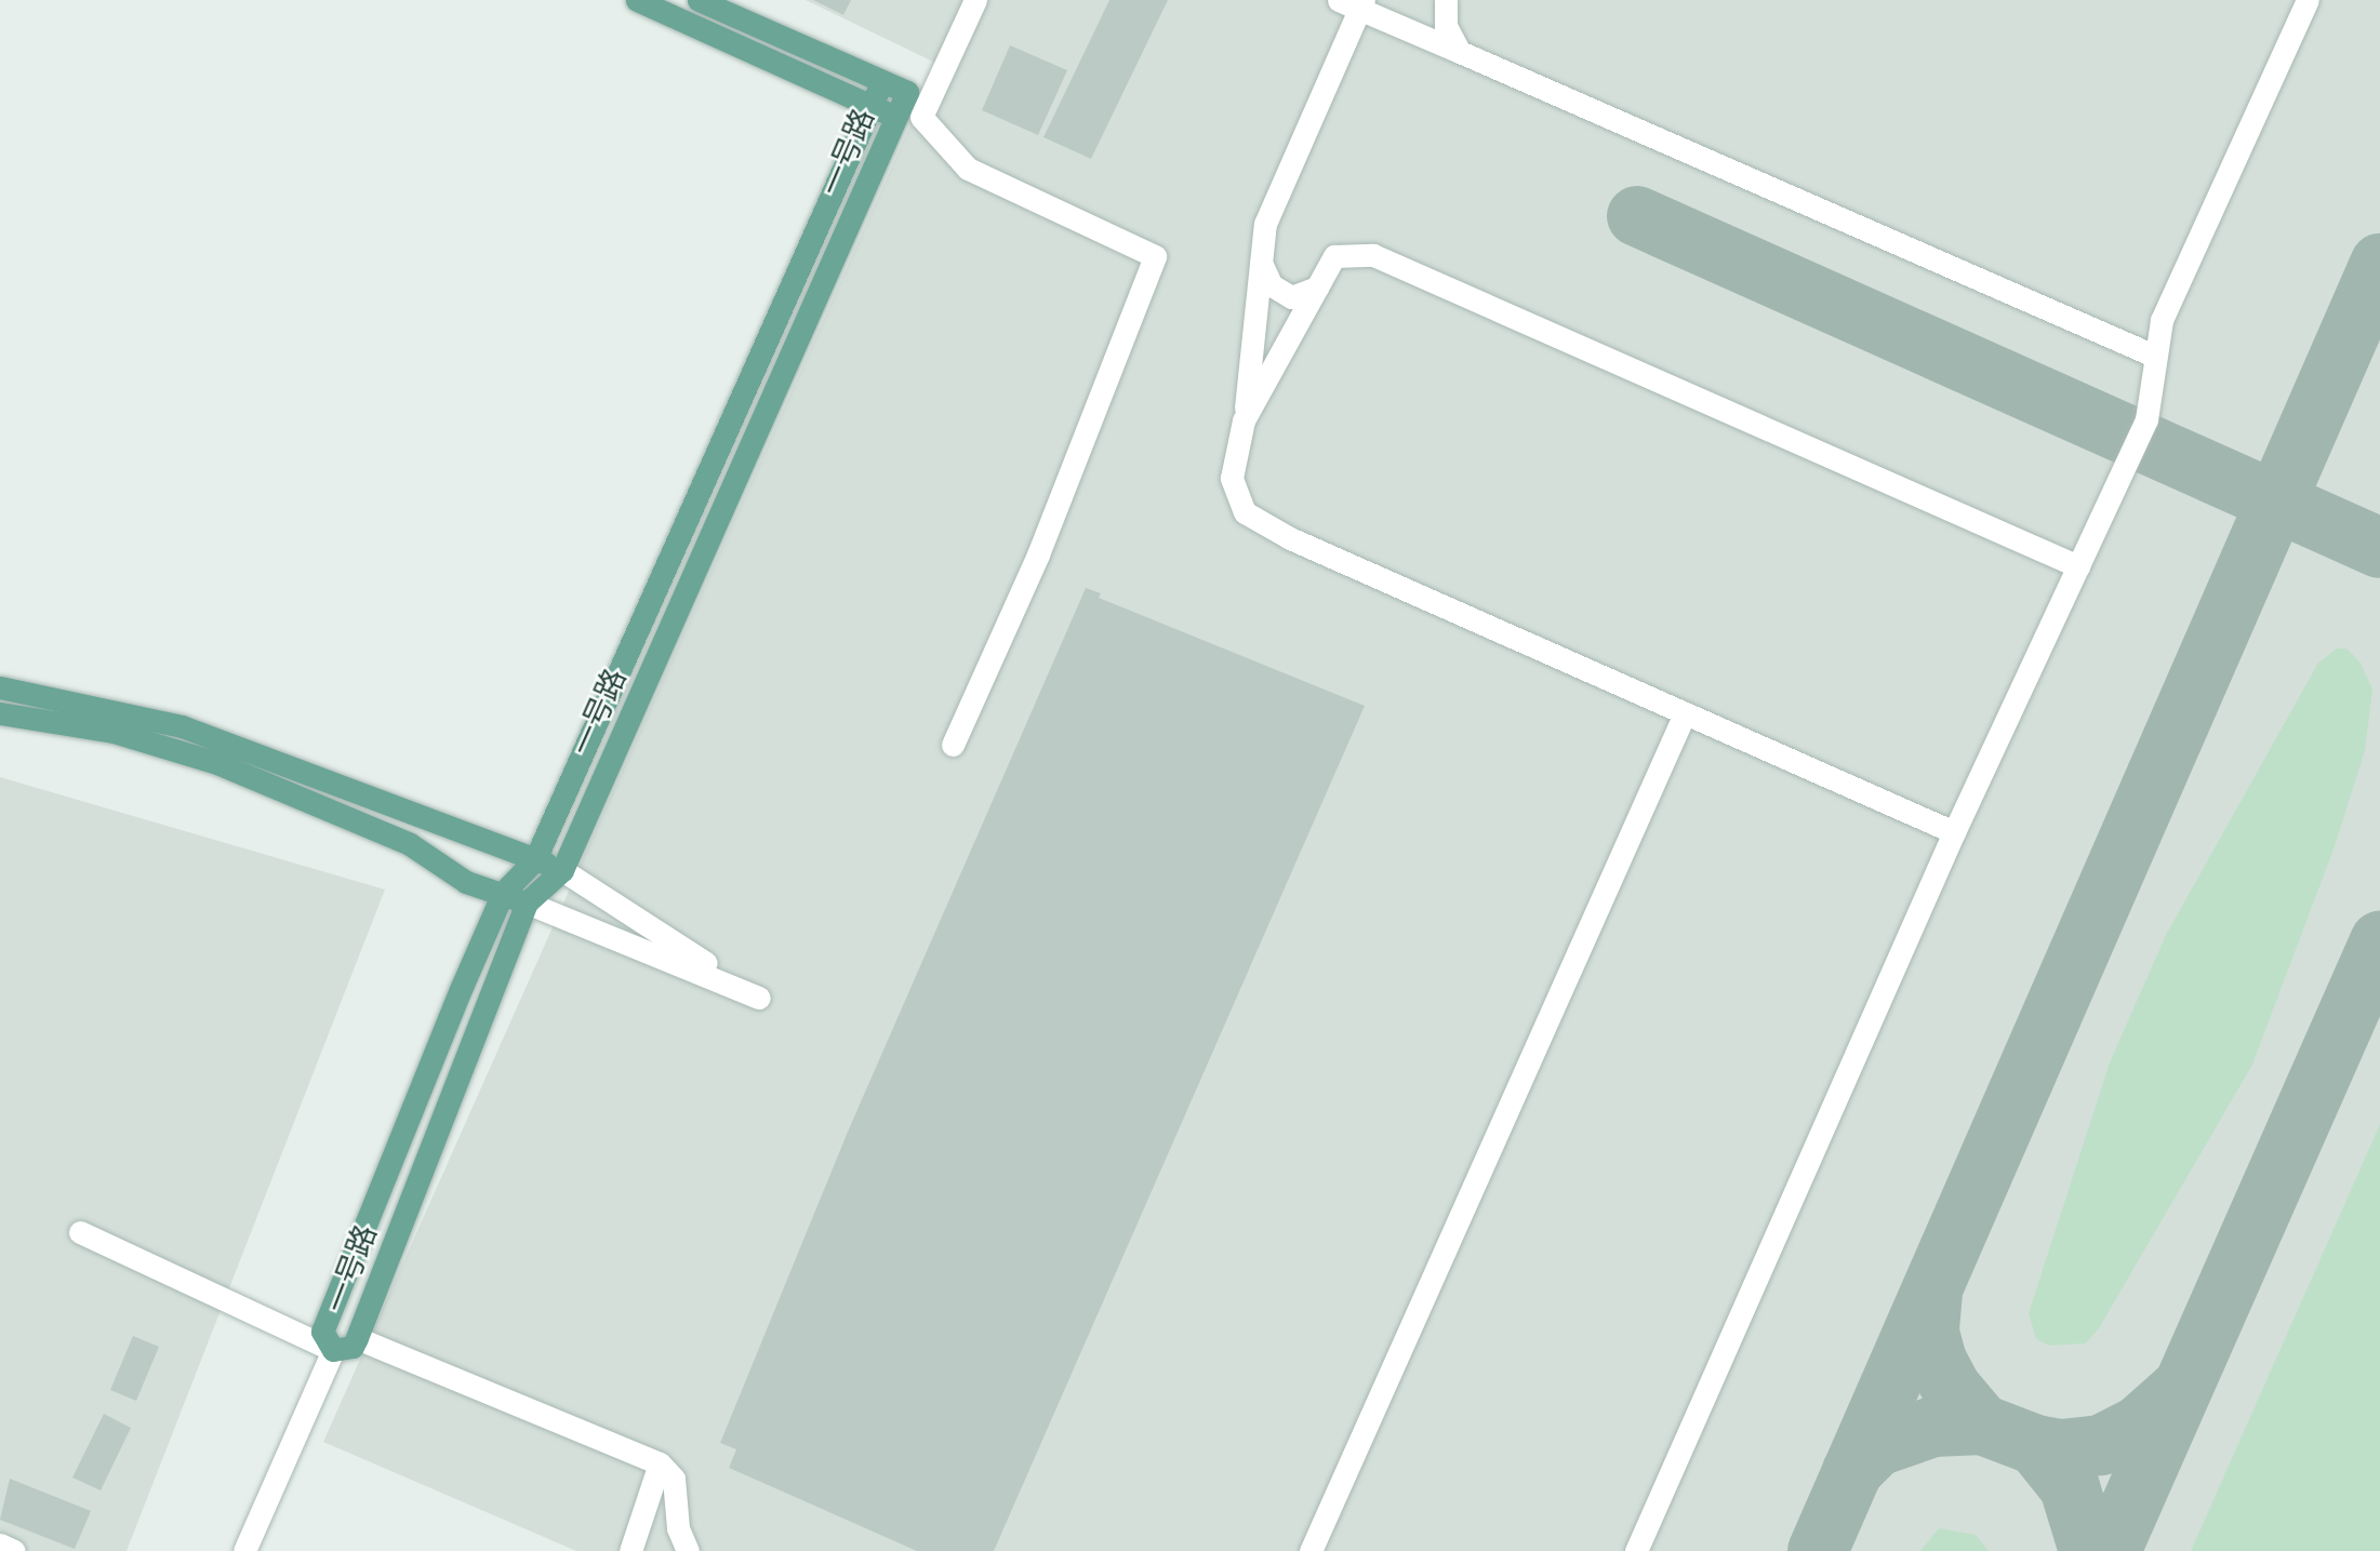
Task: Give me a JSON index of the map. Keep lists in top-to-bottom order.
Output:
{
  "streets": {
    "main road": ["一号路"]
  }
}
